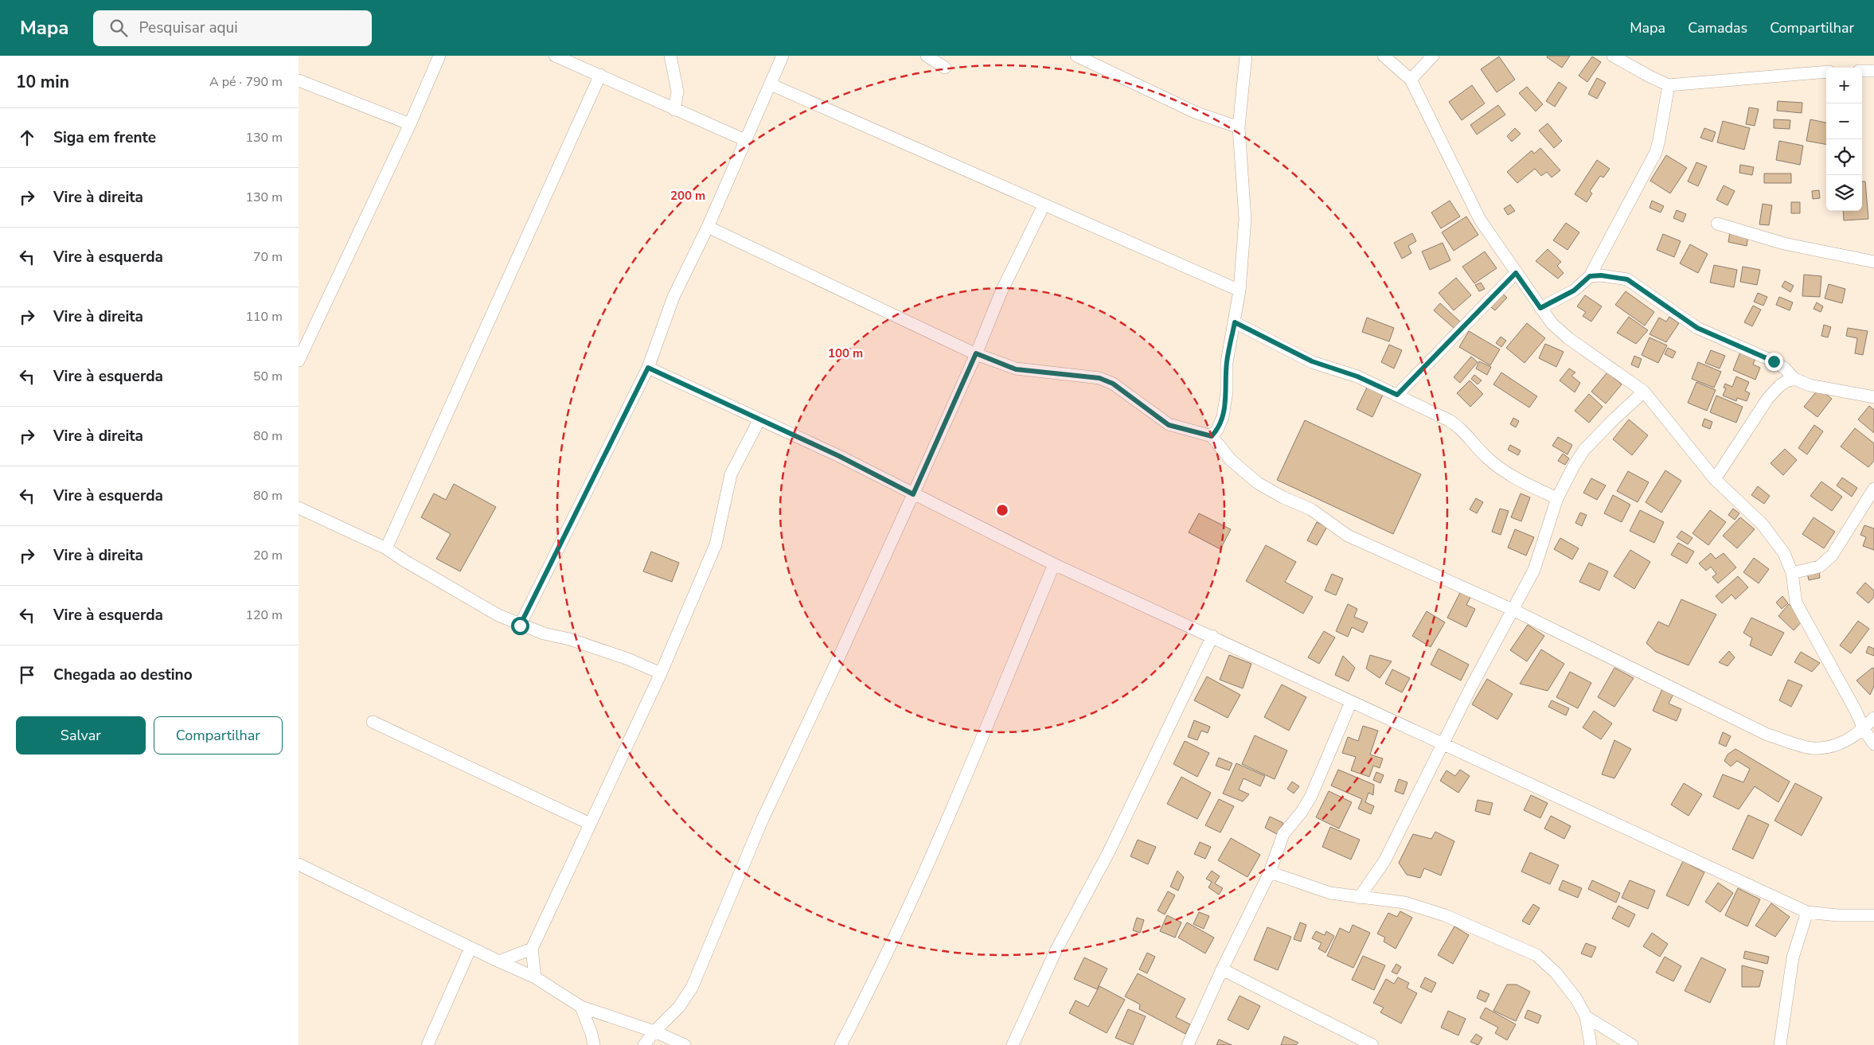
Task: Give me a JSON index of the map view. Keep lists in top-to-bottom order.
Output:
{
  "page": {
    "header": "Mapa",
    "search": "Pesquisar aqui",
    "nav": ["Mapa", "Camadas", "Compartilhar"],
    "heading": ["10 min", "A pé · 790 m"],
    "map_buttons": ["+", "−"],
    "list": [
      ["Siga em frente", "130 m"],
      ["Vire à direita", "130 m"],
      ["Vire à esquerda", "70 m"],
      ["Vire à direita", "110 m"],
      ["Vire à esquerda", "50 m"],
      ["Vire à direita", "80 m"],
      ["Vire à esquerda", "80 m"],
      ["Vire à direita", "20 m"],
      ["Vire à esquerda", "120 m"],
      "Chegada ao destino"
    ],
    "buttons": ["Salvar", "Compartilhar"]
  },
  "rings": ["200 m", "100 m"]
}
